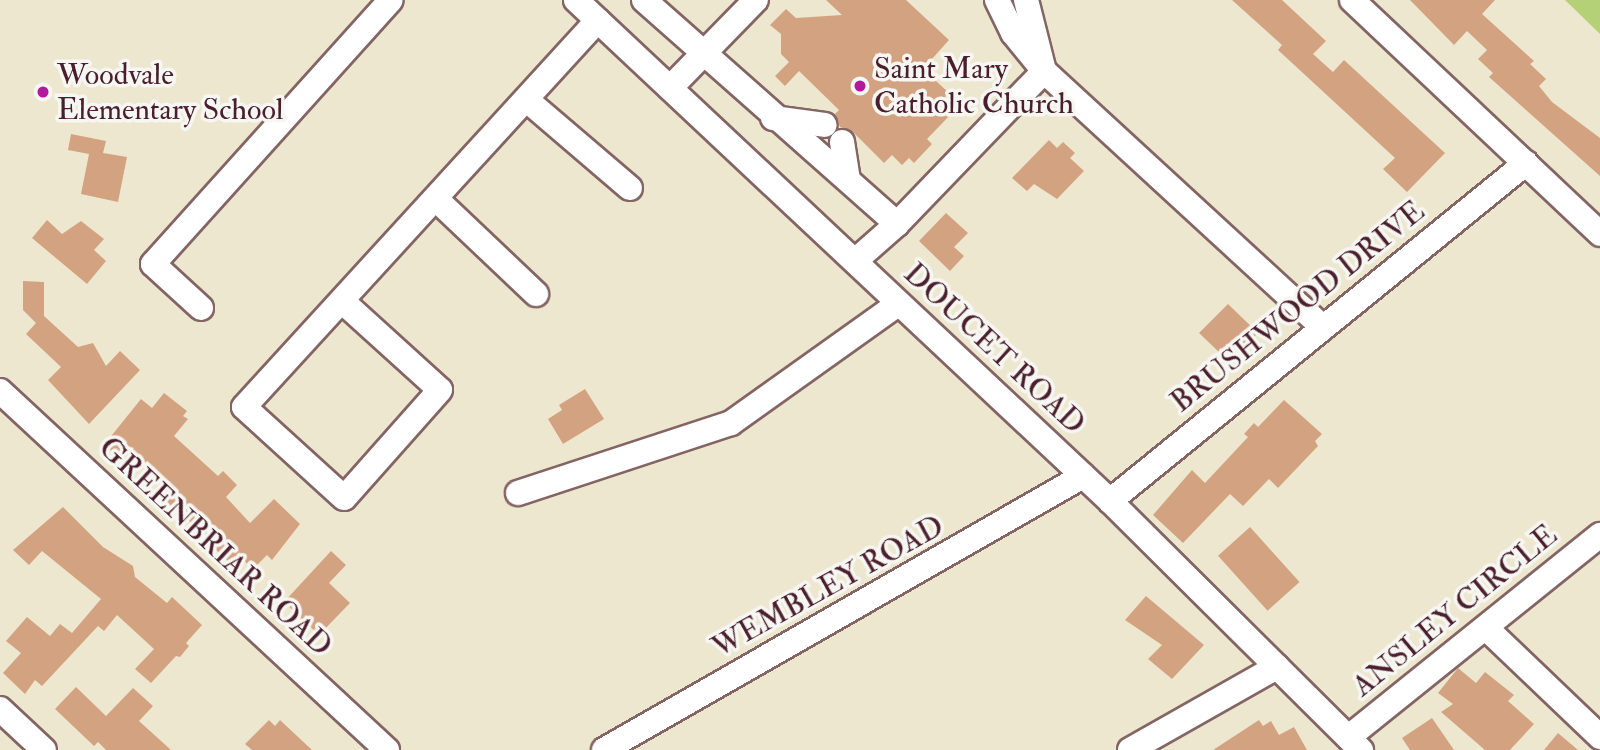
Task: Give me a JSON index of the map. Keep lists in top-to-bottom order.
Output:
{
  "streets": {
    "street": [
      "BRUSHWOOD DRIVE",
      "DOUCET ROAD",
      "GREENBRIAR ROAD",
      "WEMBLEY ROAD",
      "ANSLEY CIRCLE"
    ]
  },
  "crossings": [
    ["BRUSHWOOD DRIVE", "DOUCET ROAD"],
    ["DOUCET ROAD", "WEMBLEY ROAD"],
    ["DOUCET ROAD", "ANSLEY CIRCLE"]
  ],
  "places": ["Saint Mary Catholic Church", "Woodvale Elementary School"]
}
